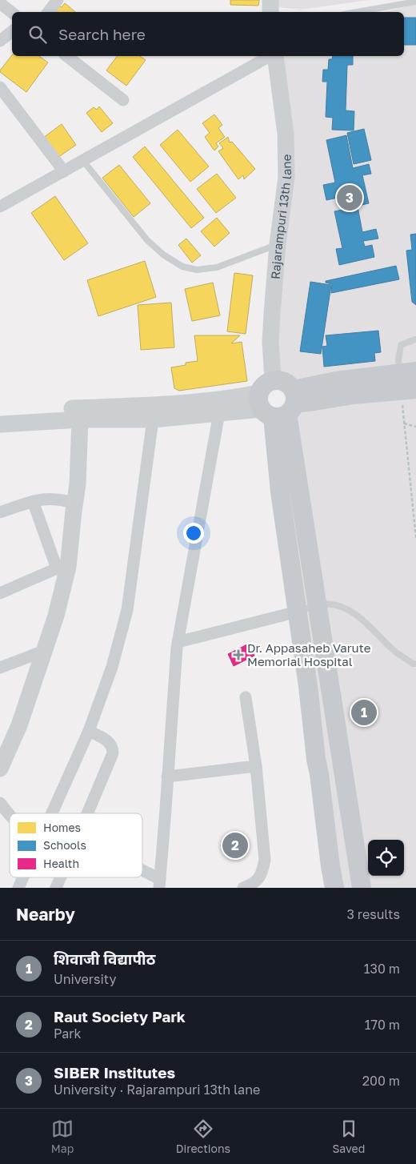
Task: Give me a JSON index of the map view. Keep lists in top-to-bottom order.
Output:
{
  "streets": {
    "street": ["Rajarampuri 13th lane"]
  },
  "places": {
    "health": ["Dr. Appasaheb Varute Memorial Hospital"]
  },
  "legend": ["Homes", "Schools", "Health"],
  "page": {
    "search": "Search here",
    "pins": ["3", "1", "2"],
    "heading": ["Nearby", "3 results"],
    "list": [
      {
        "mark": "1",
        "name": "शिवाजी विद्यापीठ",
        "note": "University",
        "value": "130 m"
      },
      {
        "mark": "2",
        "name": "Raut Society Park",
        "note": "Park",
        "value": "170 m"
      },
      {
        "mark": "3",
        "name": "SIBER Institutes",
        "note": "University · Rajarampuri 13th lane",
        "value": "200 m"
      }
    ],
    "nav": ["Map", "Directions", "Saved"]
  }
}
